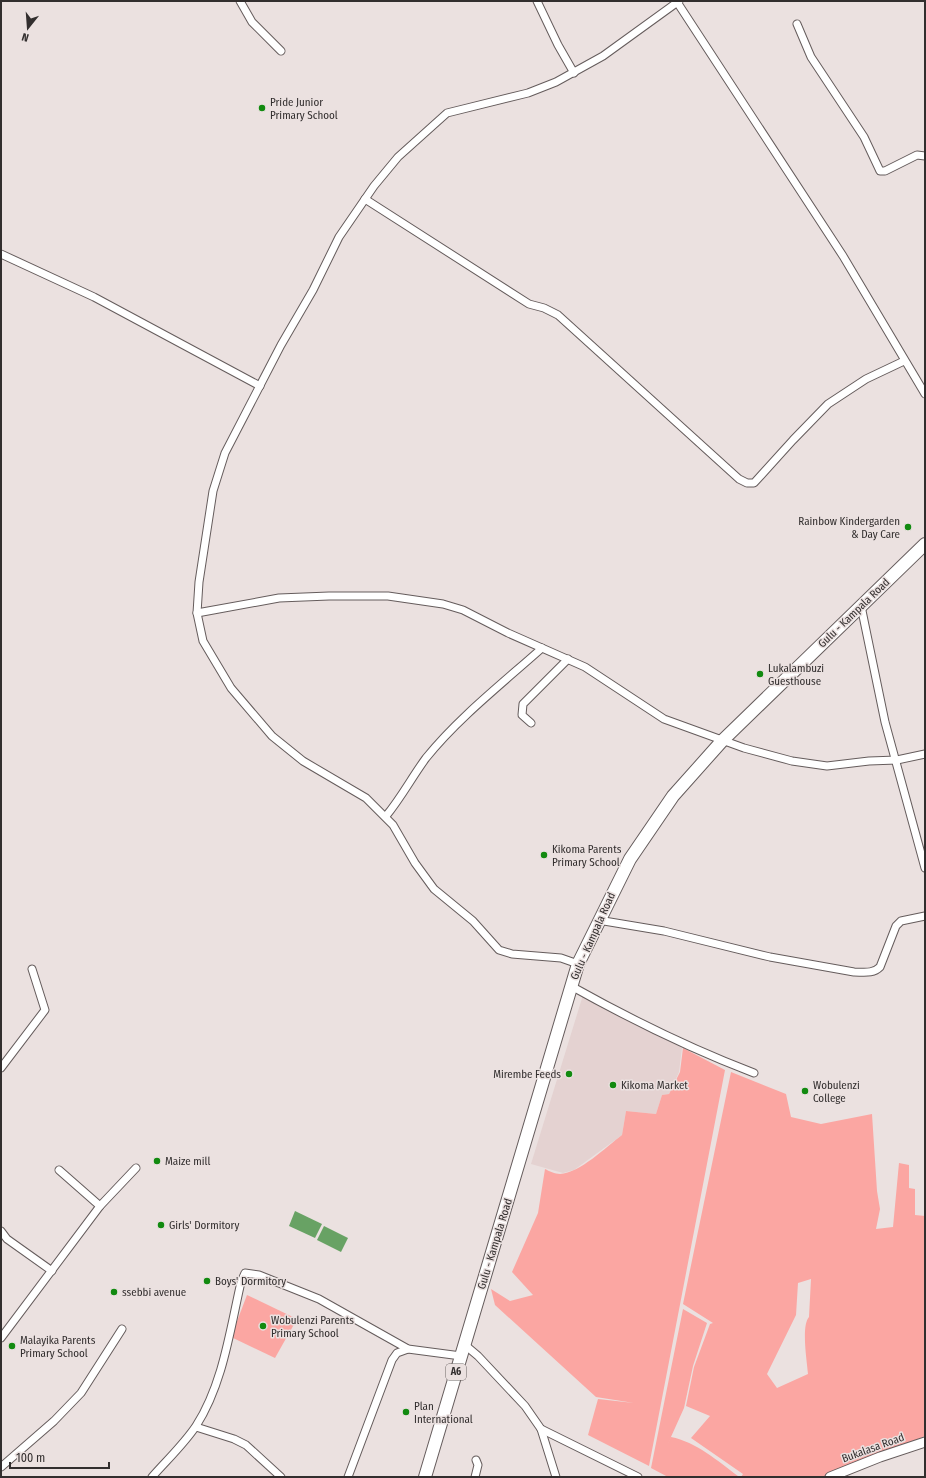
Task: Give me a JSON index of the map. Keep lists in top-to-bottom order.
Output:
{
  "streets": {
    "main road": ["Gulu - Kampala Road", "A6"],
    "street": ["Bukalasa Road"]
  },
  "places": [
    "Pride Junior Primary School",
    "Rainbow Kindergarden & Day Care",
    "Lukalambuzi Guesthouse",
    "Kikoma Parents Primary School",
    "Mirembe Feeds",
    "Kikoma Market",
    "Wobulenzi College",
    "Maize mill",
    "Girls' Dormitory",
    "Boys' Dormitory",
    "ssebbi avenue",
    "Wobulenzi Parents Primary School",
    "Malayika Parents Primary School",
    "Plan International"
  ],
  "scale_bar": "100 m",
  "north": "bottom"
}
